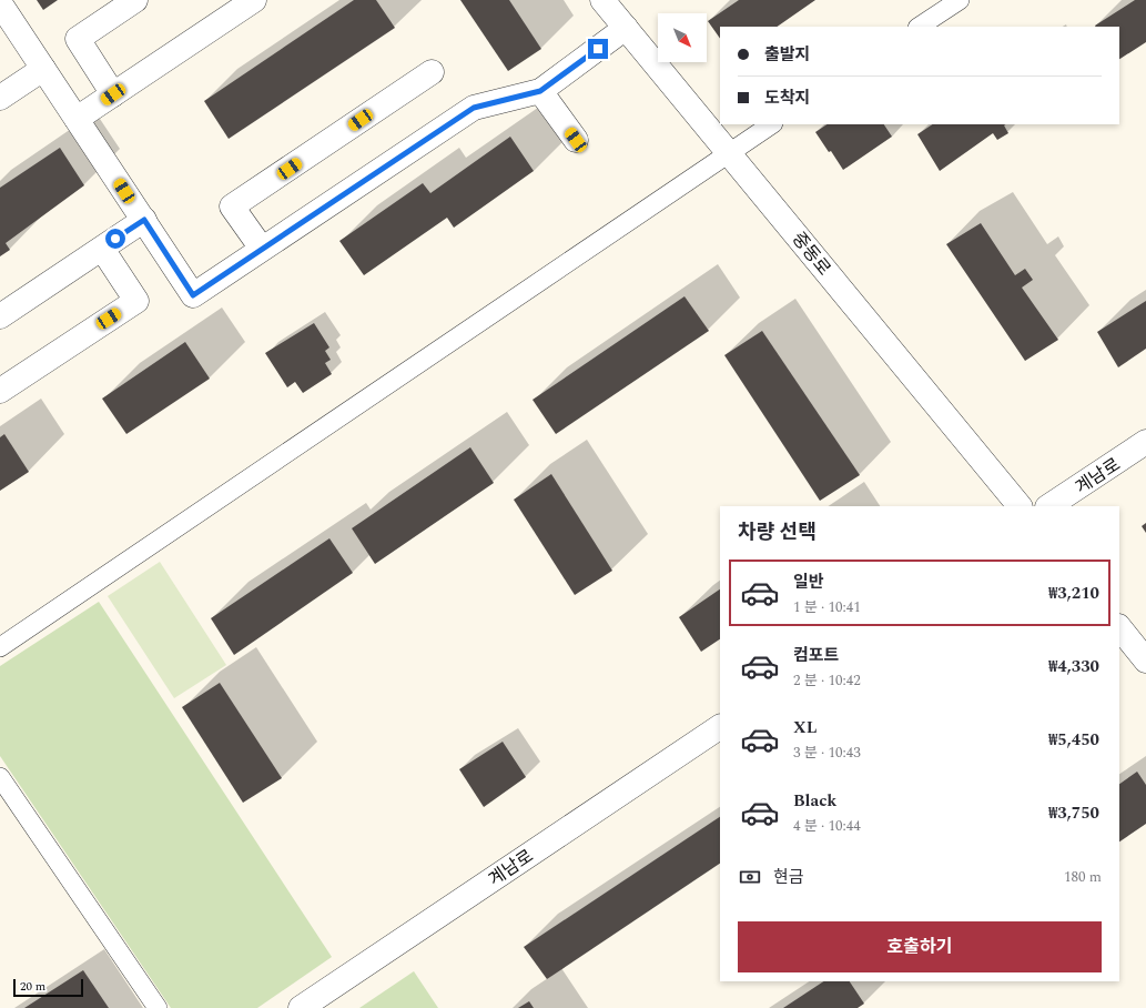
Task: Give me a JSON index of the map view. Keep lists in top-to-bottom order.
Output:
{
  "streets": {
    "street": ["중동로", "계남로"]
  },
  "scale_bar": "20 m",
  "north": "bottom right",
  "page": {
    "banner": ["출발지", "도착지"],
    "heading": "차량 선택",
    "list": [
      {
        "name": "일반",
        "note": "1 분 · 10:41",
        "value": "₩3,210"
      },
      {
        "name": "컴포트",
        "note": "2 분 · 10:42",
        "value": "₩4,330"
      },
      {
        "name": "XL",
        "note": "3 분 · 10:43",
        "value": "₩5,450"
      },
      {
        "name": "Black",
        "note": "4 분 · 10:44",
        "value": "₩3,750"
      }
    ],
    "pay": ["현금", "180 m"],
    "buttons": "호출하기",
    "scale": "20 m"
  }
}
